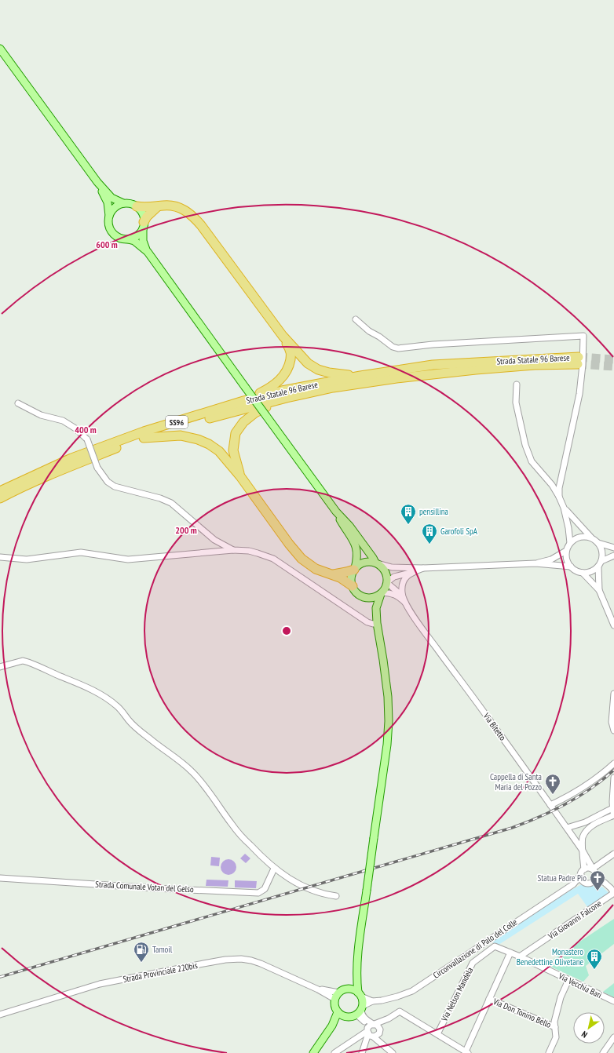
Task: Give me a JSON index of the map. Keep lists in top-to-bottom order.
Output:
{
  "streets": {
    "highway": ["Strada Statale 96 Barese", "SS96"],
    "street": [
      "Via Bitetto",
      "Strada Comunale Votan del Gelso",
      "Via Giovanni Falcone",
      "Circonvallazione di Palo del Colle",
      "Strada Provinciale 220bis",
      "Via Vecchia Bari",
      "Via Nelson Mandela",
      "Via Don Tonino Bello"
    ]
  },
  "crossings": [
    ["Via Giovanni Falcone", "Via Vecchia Bari"],
    ["Via Vecchia Bari", "Via Nelson Mandela"]
  ],
  "places": {
    "building": ["pensillina", "Garofoli SpA", "Monastero Benedettine Olivetane"],
    "church": ["Cappella di Santa Maria del Pozzo", "Statua Padre Pio"],
    "fuel station": ["Tamoil"]
  },
  "north": "bottom left",
  "rings": ["600 m", "400 m", "200 m"]
}
